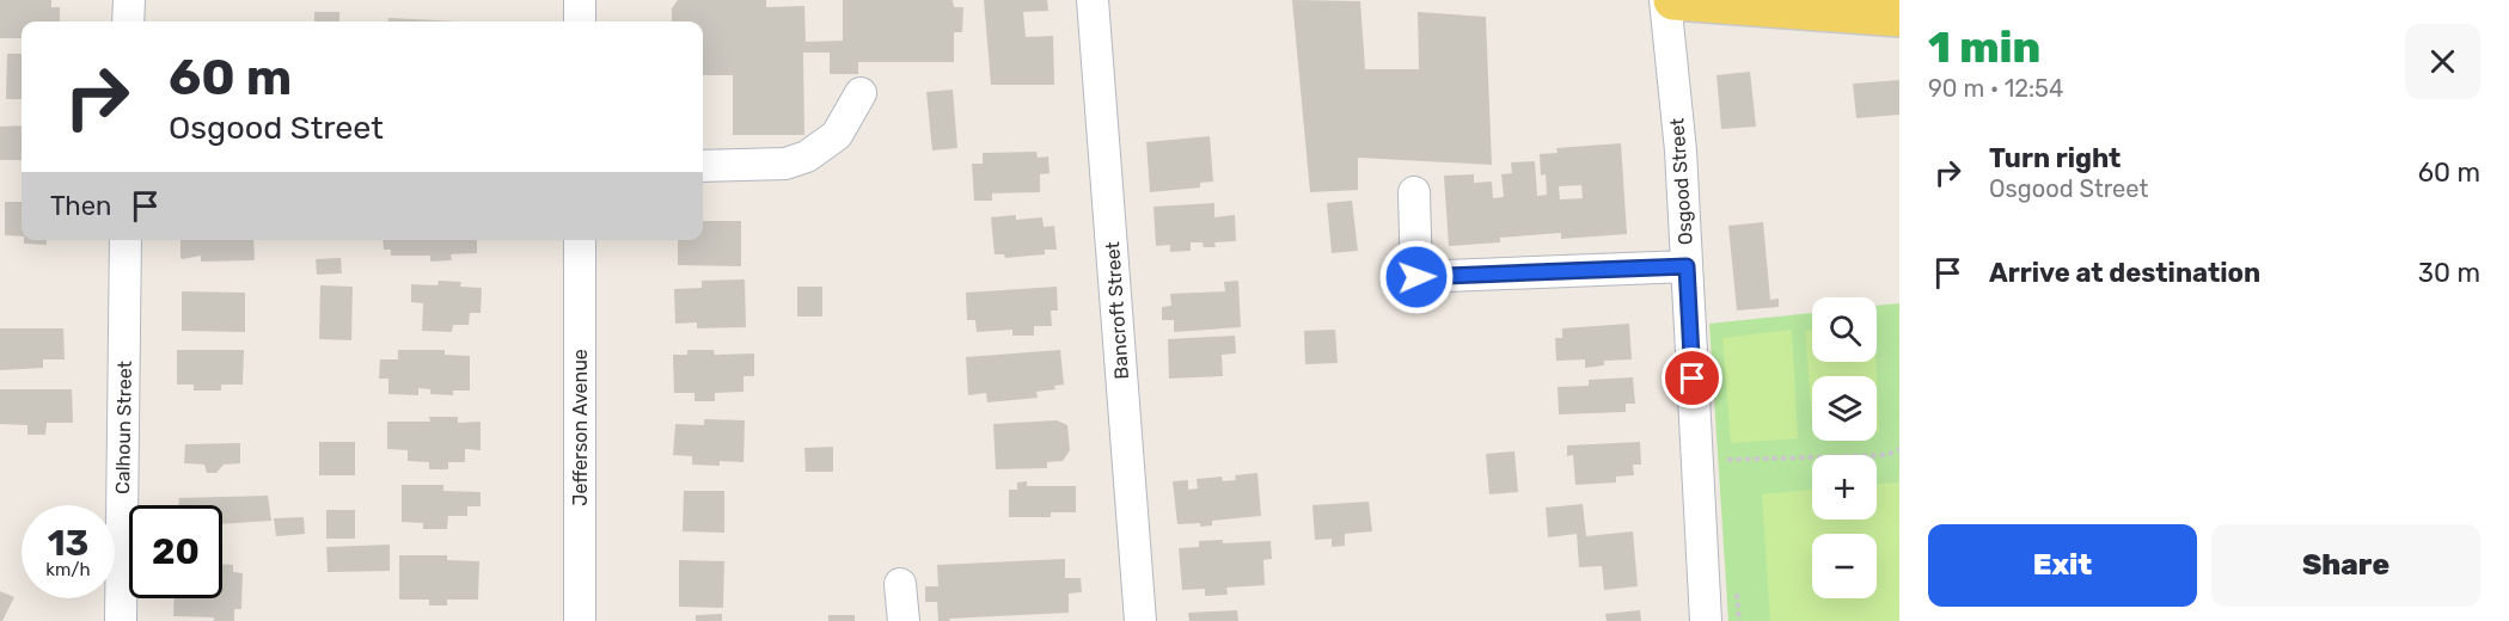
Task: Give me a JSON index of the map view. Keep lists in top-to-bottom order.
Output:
{
  "streets": {
    "street": [
      "Osgood Street",
      "Bancroft Street",
      "Calhoun Street",
      "Jefferson Avenue"
    ]
  },
  "page": {
    "heading": ["1 min", "90 m · 12:54"],
    "turn": ["60 m", "Osgood Street"],
    "list": [
      {
        "name": "Turn right",
        "note": "Osgood Street",
        "value": "60 m"
      },
      {
        "name": "Arrive at destination",
        "value": "30 m"
      }
    ],
    "then": "Then",
    "map_buttons": ["+", "−"],
    "speed": "13 km/h",
    "limit": "20",
    "buttons": ["Exit", "Share"]
  }
}
